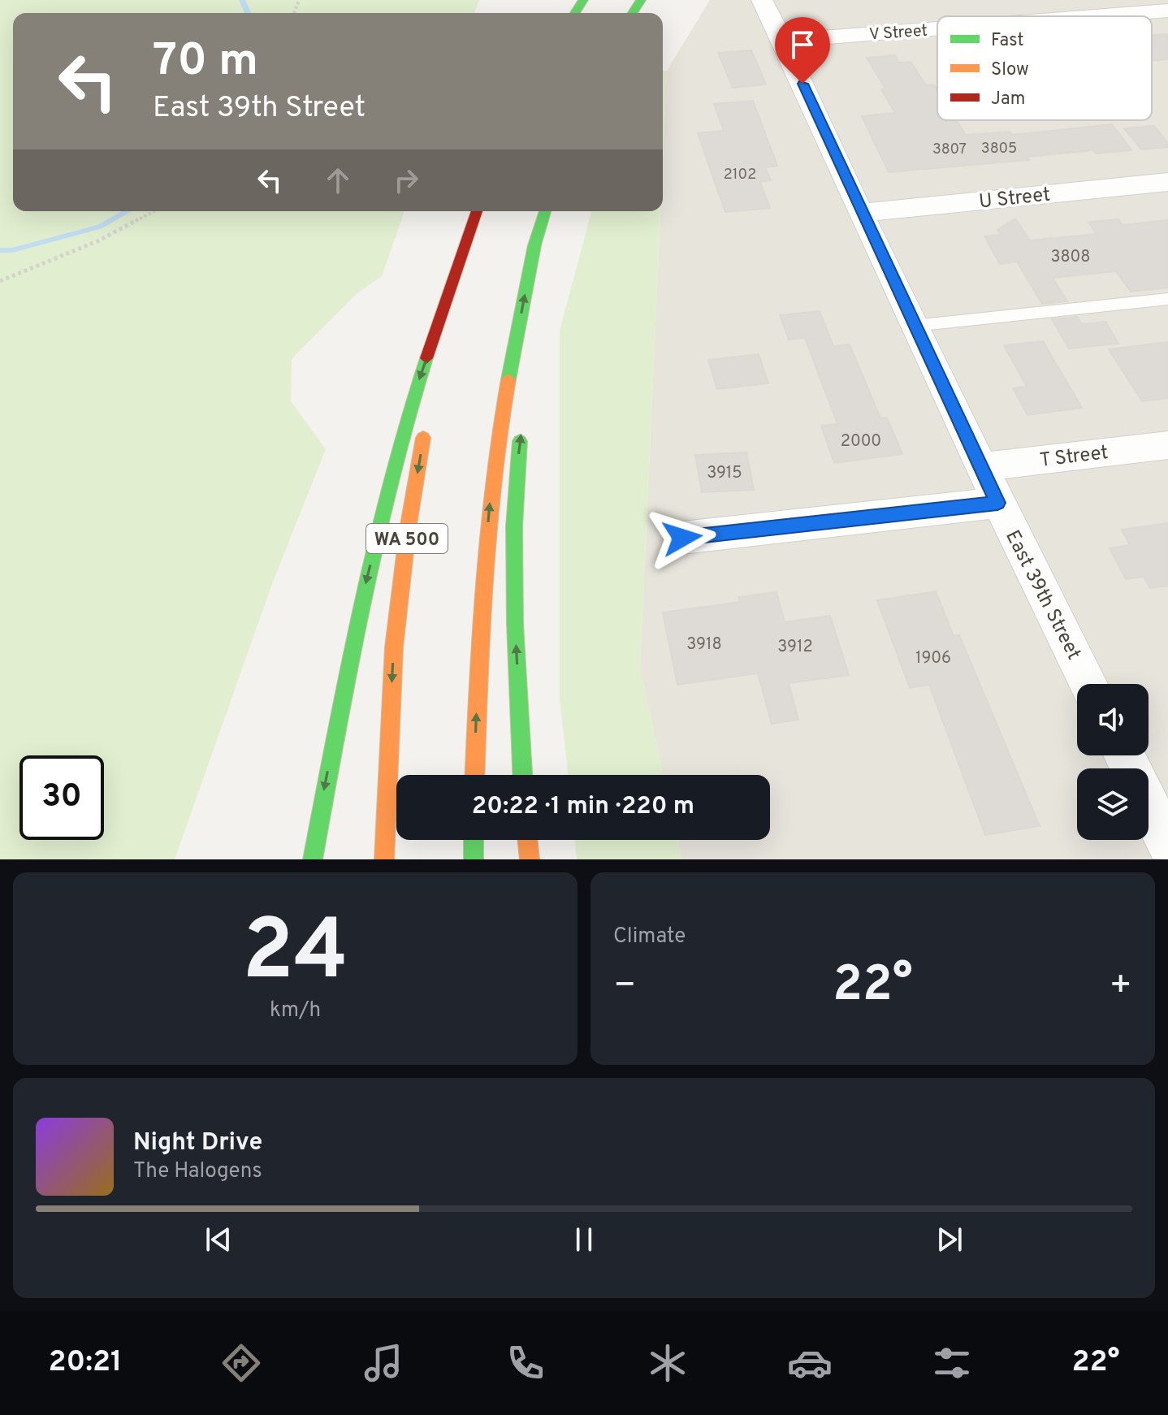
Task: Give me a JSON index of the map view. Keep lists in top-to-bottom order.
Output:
{
  "streets": {
    "highway": ["WA 500"],
    "street": [
      "V Street",
      "U Street",
      "T Street",
      "East 39th Street"
    ]
  },
  "crossings": [
    ["V Street", "East 39th Street"],
    ["U Street", "East 39th Street"],
    ["T Street", "East 39th Street"]
  ],
  "house_numbers": [
    "3805",
    "3807",
    "2102",
    "3808",
    "2000",
    "3915",
    "3918",
    "3912",
    "1906"
  ],
  "legend": ["Fast", "Slow", "Jam"],
  "page": {
    "turn": ["70 m", "East 39th Street"],
    "limit": "30",
    "trip": "20:22 · 1 min · 220 m",
    "tile": [
      ["24", "km/h"],
      "Climate"
    ],
    "heat": ["−", "22°", "+"],
    "song": ["Night Drive", "The Halogens"],
    "tabs": ["20:21", "22°"]
  }
}
